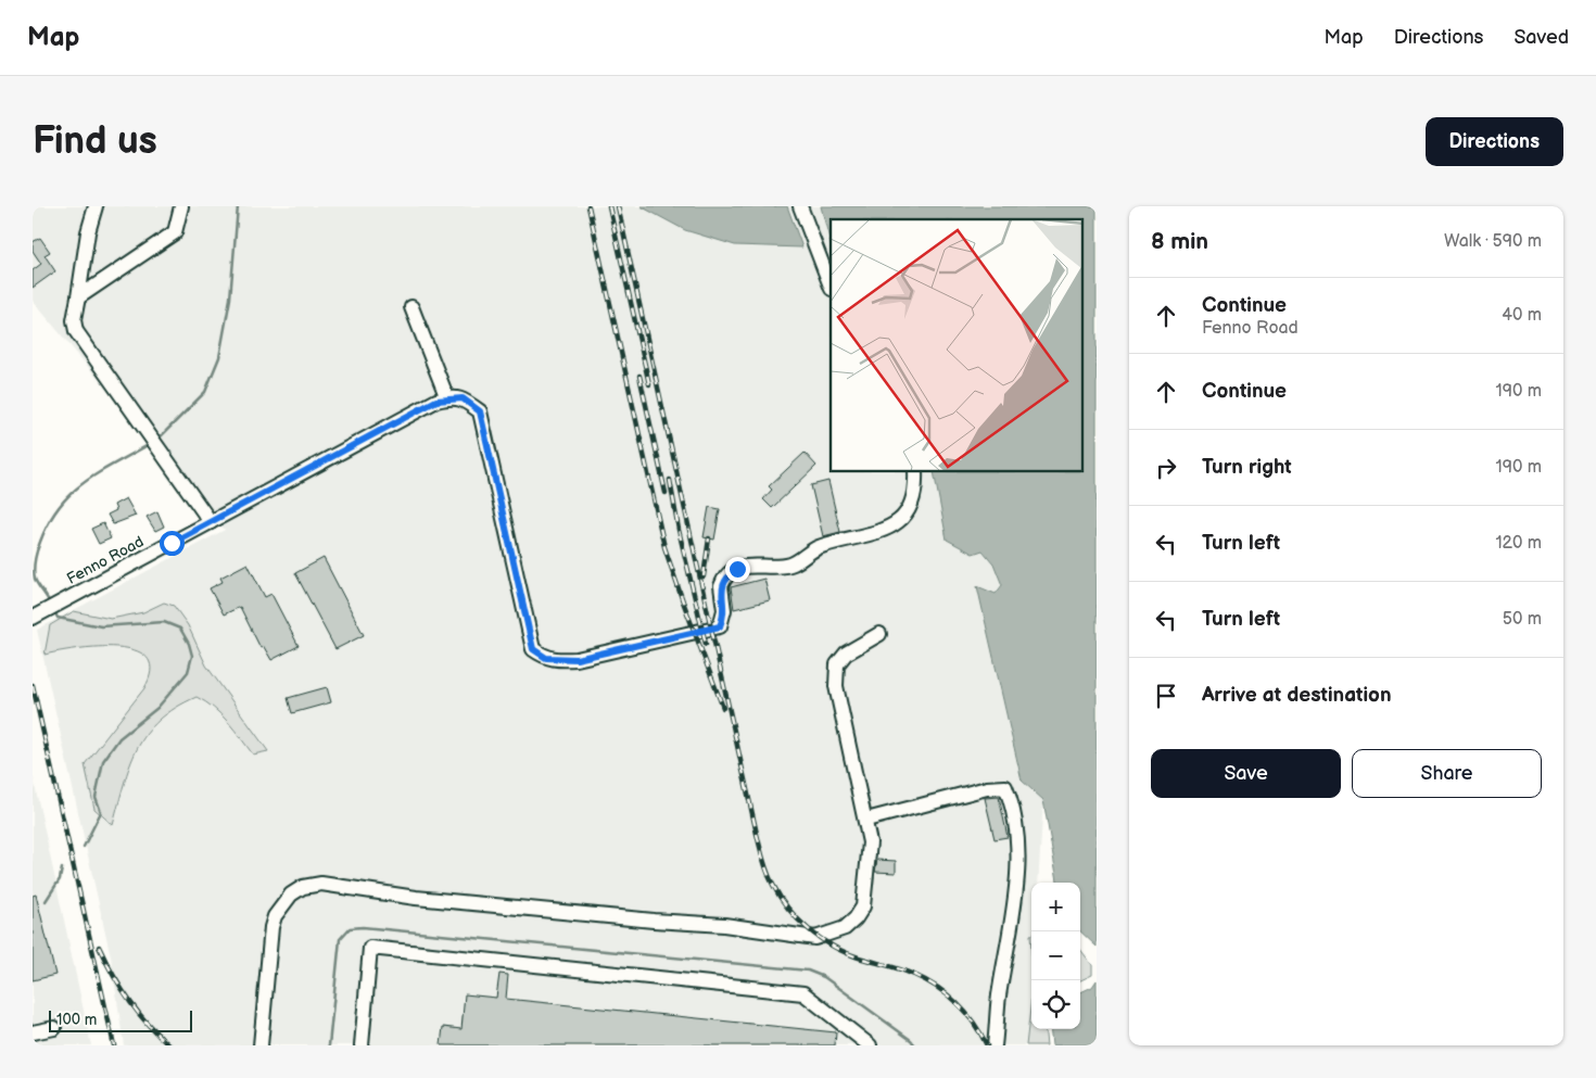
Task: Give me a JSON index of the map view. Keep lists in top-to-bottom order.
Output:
{
  "streets": {
    "street": ["Fenno Road"]
  },
  "scale_bar": "100 m",
  "page": {
    "header": "Map",
    "nav": ["Map", "Directions", "Saved"],
    "buttons": [
      "Directions",
      ["Save", "Share"]
    ],
    "title": "Find us",
    "heading": ["8 min", "Walk · 590 m"],
    "list": [
      ["Continue", "Fenno Road", "40 m"],
      ["Continue", "190 m"],
      ["Turn right", "190 m"],
      ["Turn left", "120 m"],
      ["Turn left", "50 m"],
      "Arrive at destination"
    ],
    "map_buttons": ["+", "−"],
    "scale": "100 m"
  }
}
